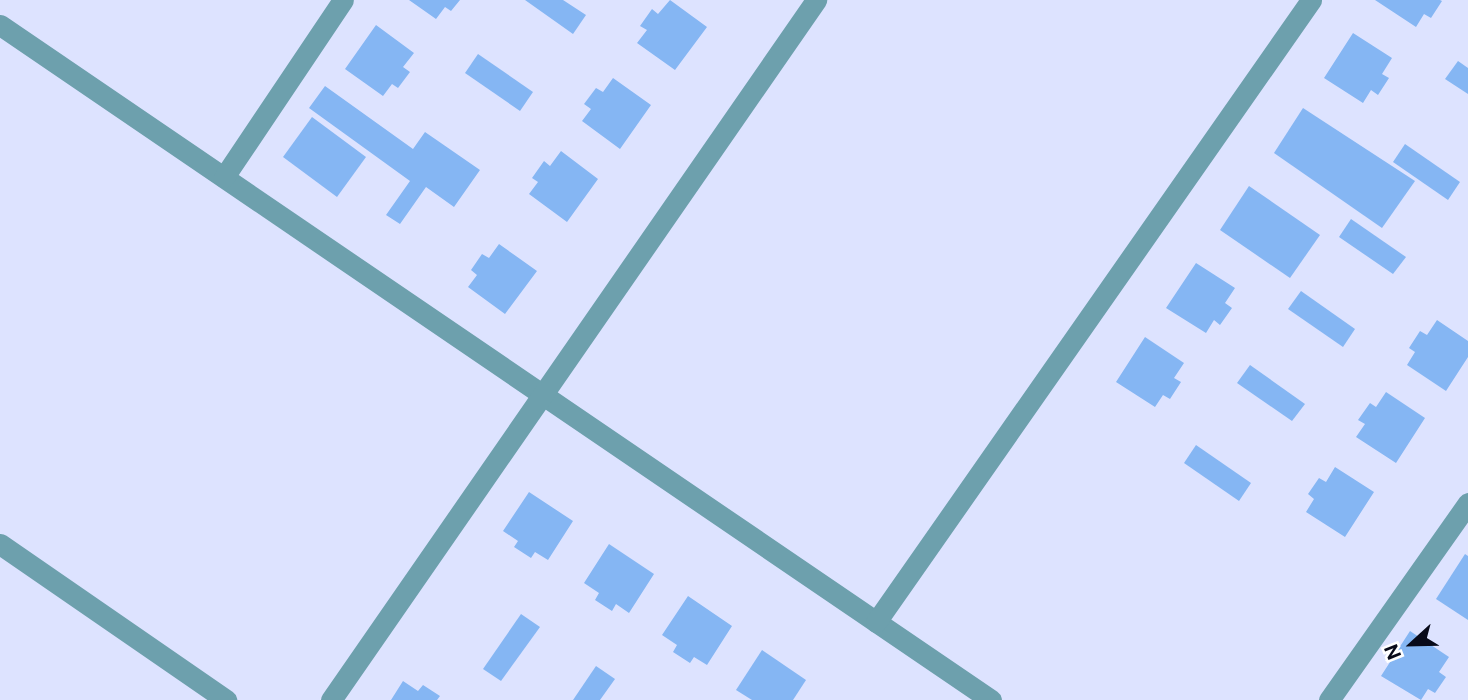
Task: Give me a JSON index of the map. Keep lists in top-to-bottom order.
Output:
{
  "north": "left"
}
